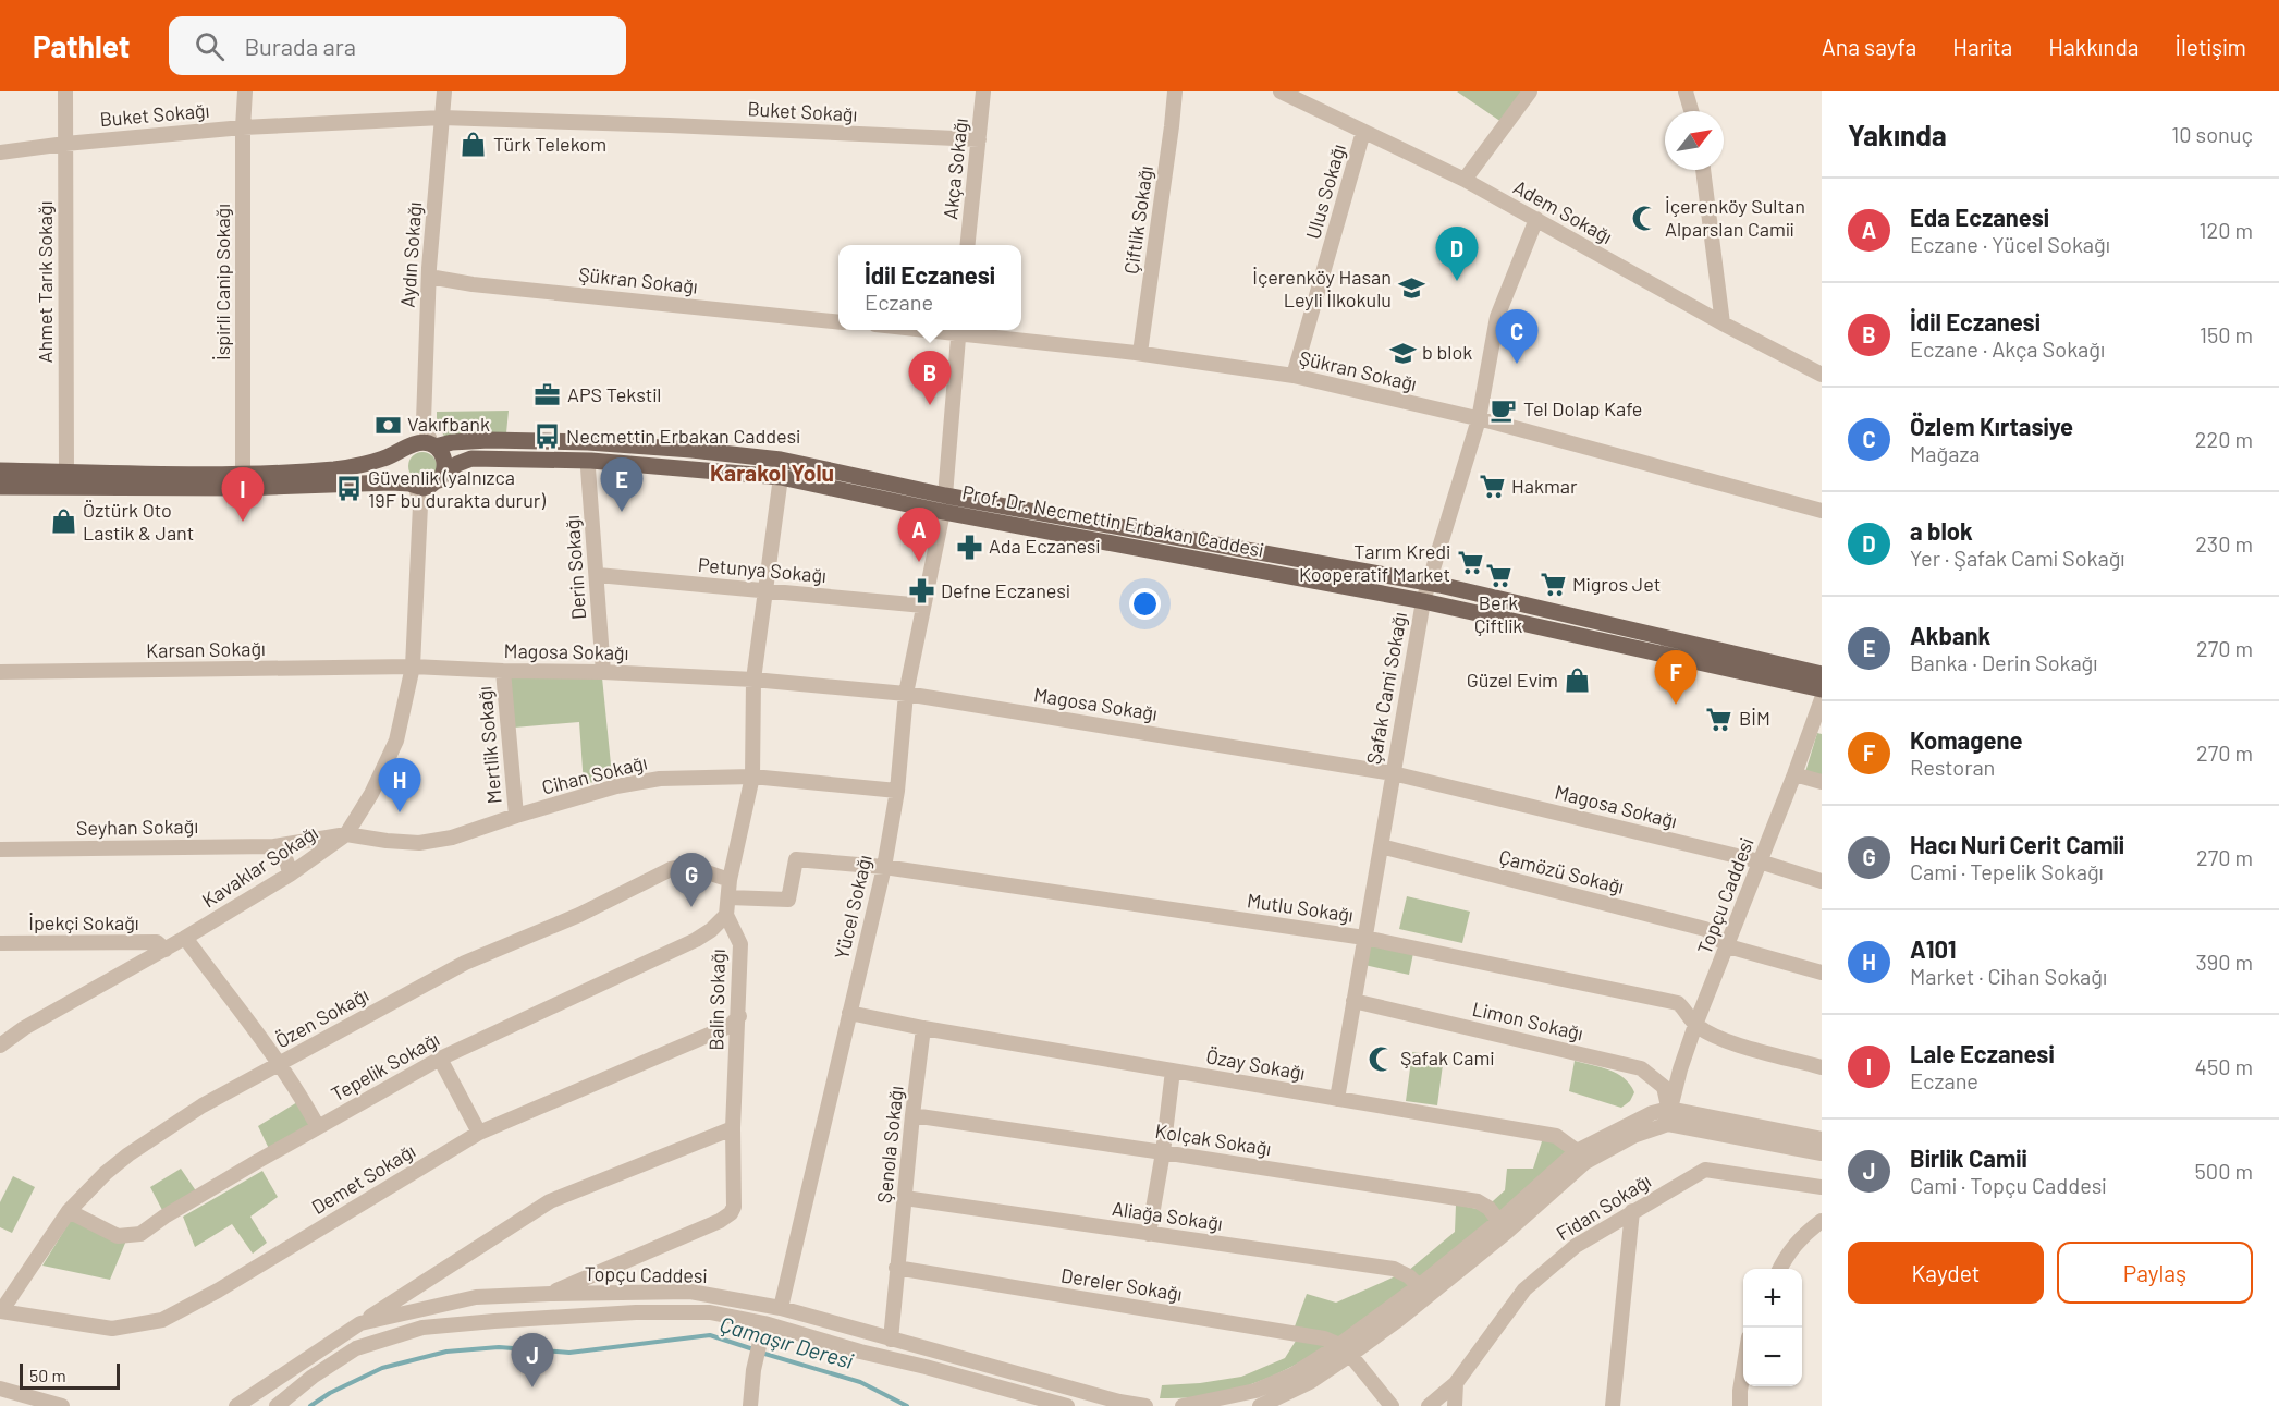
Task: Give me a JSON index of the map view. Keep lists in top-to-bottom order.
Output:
{
  "streets": {
    "main road": ["Prof. Dr. Necmettin Erbakan Caddesi"],
    "street": [
      "Buket Sokağı",
      "Akça Sokağı",
      "Ulus Sokağı",
      "Adem Sokağı",
      "Çiftlik Sokağı",
      "Aydın Sokağı",
      "Şükran Sokağı",
      "Ahmet Tarık Sokağı",
      "İspirli Canip Sokağı",
      "Derin Sokağı",
      "Petunya Sokağı",
      "Karsan Sokağı",
      "Magosa Sokağı",
      "Şafak Cami Sokağı",
      "Mertlik Sokağı",
      "Cihan Sokağı",
      "Seyhan Sokağı",
      "Kavaklar Sokağı",
      "Çamözü Sokağı",
      "Topçu Caddesi",
      "Yücel Sokağı",
      "Mutlu Sokağı",
      "İpekçi Sokağı",
      "Balin Sokağı",
      "Özen Sokağı",
      "Limon Sokağı",
      "Özay Sokağı",
      "Tepelik Sokağı",
      "Kolçak Sokağı",
      "Şenola Sokağı",
      "Demet Sokağı",
      "Fidan Sokağı",
      "Aliağa Sokağı",
      "Dereler Sokağı"
    ]
  },
  "crossings": [
    ["Buket Sokağı", "Akça Sokağı"],
    ["Buket Sokağı", "Aydın Sokağı"],
    ["Buket Sokağı", "Ahmet Tarık Sokağı"],
    ["Buket Sokağı", "İspirli Canip Sokağı"],
    ["Ulus Sokağı", "Adem Sokağı"],
    ["Ulus Sokağı", "Şükran Sokağı"],
    ["Adem Sokağı", "Şafak Cami Sokağı"],
    ["Çiftlik Sokağı", "Şükran Sokağı"],
    ["Aydın Sokağı", "Şükran Sokağı"],
    ["Aydın Sokağı", "Prof. Dr. Necmettin Erbakan Caddesi"],
    ["Şükran Sokağı", "Şafak Cami Sokağı"],
    ["Ahmet Tarık Sokağı", "Prof. Dr. Necmettin Erbakan Caddesi"],
    ["İspirli Canip Sokağı", "Prof. Dr. Necmettin Erbakan Caddesi"],
    ["Prof. Dr. Necmettin Erbakan Caddesi", "Derin Sokağı"],
    ["Prof. Dr. Necmettin Erbakan Caddesi", "Şafak Cami Sokağı"],
    ["Prof. Dr. Necmettin Erbakan Caddesi", "Kavaklar Sokağı"],
    ["Prof. Dr. Necmettin Erbakan Caddesi", "Yücel Sokağı"],
    ["Derin Sokağı", "Petunya Sokağı"],
    ["Derin Sokağı", "Magosa Sokağı"],
    ["Petunya Sokağı", "Yücel Sokağı"],
    ["Karsan Sokağı", "Magosa Sokağı"],
    ["Karsan Sokağı", "Kavaklar Sokağı"],
    ["Magosa Sokağı", "Şafak Cami Sokağı"],
    ["Magosa Sokağı", "Mertlik Sokağı"],
    ["Magosa Sokağı", "Kavaklar Sokağı"],
    ["Magosa Sokağı", "Topçu Caddesi"],
    ["Magosa Sokağı", "Yücel Sokağı"],
    ["Şafak Cami Sokağı", "Çamözü Sokağı"],
    ["Şafak Cami Sokağı", "Mutlu Sokağı"],
    ["Şafak Cami Sokağı", "Limon Sokağı"],
    ["Şafak Cami Sokağı", "Özay Sokağı"],
    ["Mertlik Sokağı", "Cihan Sokağı"],
    ["Cihan Sokağı", "Seyhan Sokağı"],
    ["Cihan Sokağı", "Kavaklar Sokağı"],
    ["Cihan Sokağı", "Yücel Sokağı"],
    ["Seyhan Sokağı", "Kavaklar Sokağı"],
    ["Kavaklar Sokağı", "İpekçi Sokağı"],
    ["Çamözü Sokağı", "Topçu Caddesi"],
    ["Topçu Caddesi", "Yücel Sokağı"],
    ["Topçu Caddesi", "Mutlu Sokağı"],
    ["Topçu Caddesi", "Balin Sokağı"],
    ["Topçu Caddesi", "Limon Sokağı"],
    ["Topçu Caddesi", "Şenola Sokağı"],
    ["Yücel Sokağı", "Mutlu Sokağı"],
    ["Balin Sokağı", "Tepelik Sokağı"],
    ["Balin Sokağı", "Demet Sokağı"],
    ["Özen Sokağı", "Tepelik Sokağı"],
    ["Özen Sokağı", "Demet Sokağı"],
    ["Özay Sokağı", "Şenola Sokağı"],
    ["Kolçak Sokağı", "Şenola Sokağı"],
    ["Şenola Sokağı", "Aliağa Sokağı"],
    ["Şenola Sokağı", "Dereler Sokağı"]
  ],
  "districts": ["Karakol Yolu"],
  "water": ["Çamaşır Deresi"],
  "places": {
    "shop": ["Türk Telekom", "Öztürk Oto Lastik & Jant", "Güzel Evim"],
    "mosque": ["İçerenköy Sultan Alparslan Camii", "Şafak Cami"],
    "school or university": ["İçerenköy Hasan Leyli İlkokulu", "b blok"],
    "office": ["APS Tekstil"],
    "cafe": ["Tel Dolap Kafe"],
    "bank": ["Vakıfbank"],
    "bus stop": ["Necmettin Erbakan Caddesi", "Güvenlik (yalnızca 19F bu durakta durur)"],
    "supermarket": [
      "Hakmar",
      "Tarım Kredi Kooperatif Market",
      "Berk Çiftlik",
      "Migros Jet",
      "BİM"
    ],
    "pharmacy": ["Ada Eczanesi", "Defne Eczanesi"]
  },
  "scale_bar": "50 m",
  "north": "top right",
  "page": {
    "header": "Pathlet",
    "search": "Burada ara",
    "nav": [
      "Ana sayfa",
      "Harita",
      "Hakkında",
      "İletişim"
    ],
    "heading": ["Yakında", "10 sonuç"],
    "list": [
      {
        "mark": "A",
        "name": "Eda Eczanesi",
        "note": "Eczane · Yücel Sokağı",
        "value": "120 m"
      },
      {
        "mark": "B",
        "name": "İdil Eczanesi",
        "note": "Eczane · Akça Sokağı",
        "value": "150 m"
      },
      {
        "mark": "C",
        "name": "Özlem Kırtasiye",
        "note": "Mağaza",
        "value": "220 m"
      },
      {
        "mark": "D",
        "name": "a blok",
        "note": "Yer · Şafak Cami Sokağı",
        "value": "230 m"
      },
      {
        "mark": "E",
        "name": "Akbank",
        "note": "Banka · Derin Sokağı",
        "value": "270 m"
      },
      {
        "mark": "F",
        "name": "Komagene",
        "note": "Restoran",
        "value": "270 m"
      },
      {
        "mark": "G",
        "name": "Hacı Nuri Cerit Camii",
        "note": "Cami · Tepelik Sokağı",
        "value": "270 m"
      },
      {
        "mark": "H",
        "name": "A101",
        "note": "Market · Cihan Sokağı",
        "value": "390 m"
      },
      {
        "mark": "I",
        "name": "Lale Eczanesi",
        "note": "Eczane",
        "value": "450 m"
      },
      {
        "mark": "J",
        "name": "Birlik Camii",
        "note": "Cami · Topçu Caddesi",
        "value": "500 m"
      }
    ],
    "pins": [
      "D",
      "C",
      "B",
      "E",
      "I",
      "A",
      "F",
      "H",
      "G",
      "J"
    ],
    "popup": ["İdil Eczanesi", "Eczane"],
    "buttons": ["Kaydet", "Paylaş"],
    "map_buttons": ["+", "−"],
    "scale": "50 m"
  }
}
